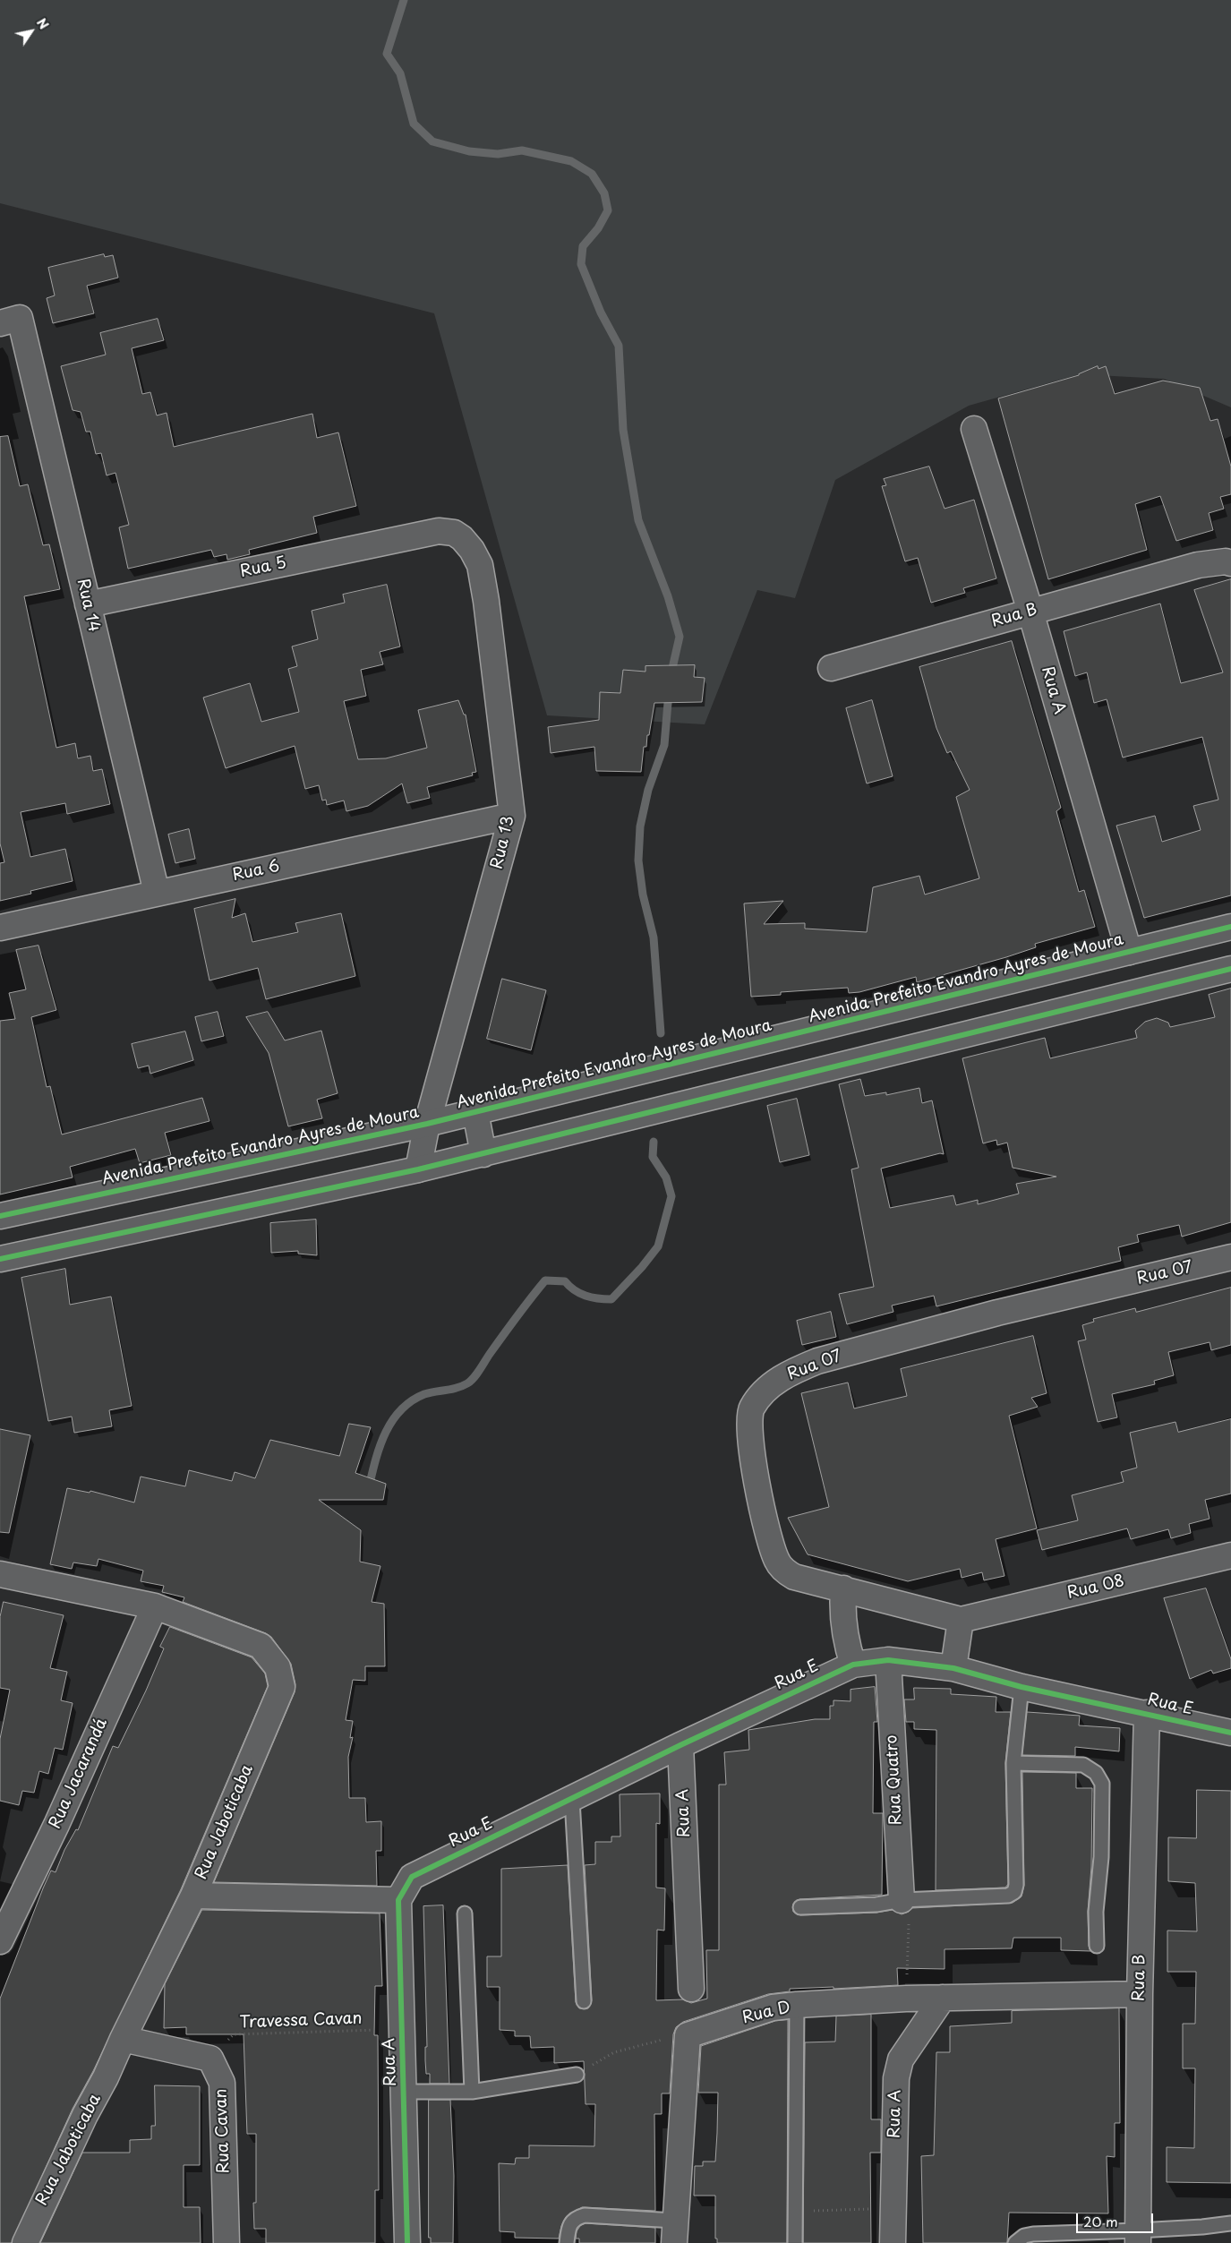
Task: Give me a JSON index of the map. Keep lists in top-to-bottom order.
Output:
{
  "streets": {
    "street": [
      "Rua 5",
      "Rua 14",
      "Rua B",
      "Rua A",
      "Rua 13",
      "Rua 6",
      "Avenida Prefeito Evandro Ayres de Moura",
      "Rua 07",
      "Rua 08",
      "Rua E",
      "Rua Jacarandá",
      "Rua Quatro",
      "Rua Jaboticaba",
      "Rua D",
      "Rua Cavan"
    ],
    "path": ["Travessa Cavan"]
  },
  "crossings": [
    ["Rua 5", "Rua 14"],
    ["Rua 5", "Rua 13"],
    ["Rua 14", "Rua 6"],
    ["Rua B", "Rua A"],
    ["Rua B", "Rua E"],
    ["Rua B", "Rua D"],
    ["Rua A", "Avenida Prefeito Evandro Ayres de Moura"],
    ["Rua A", "Rua E"],
    ["Rua A", "Rua D"],
    ["Rua A", "Travessa Cavan"],
    ["Rua 13", "Rua 6"],
    ["Rua 13", "Avenida Prefeito Evandro Ayres de Moura"],
    ["Rua 07", "Rua 08"],
    ["Rua E", "Rua Quatro"],
    ["Rua Jacarandá", "Rua Jaboticaba"],
    ["Travessa Cavan", "Rua Cavan"]
  ],
  "scale_bar": "20 m",
  "north": "top right"
}
